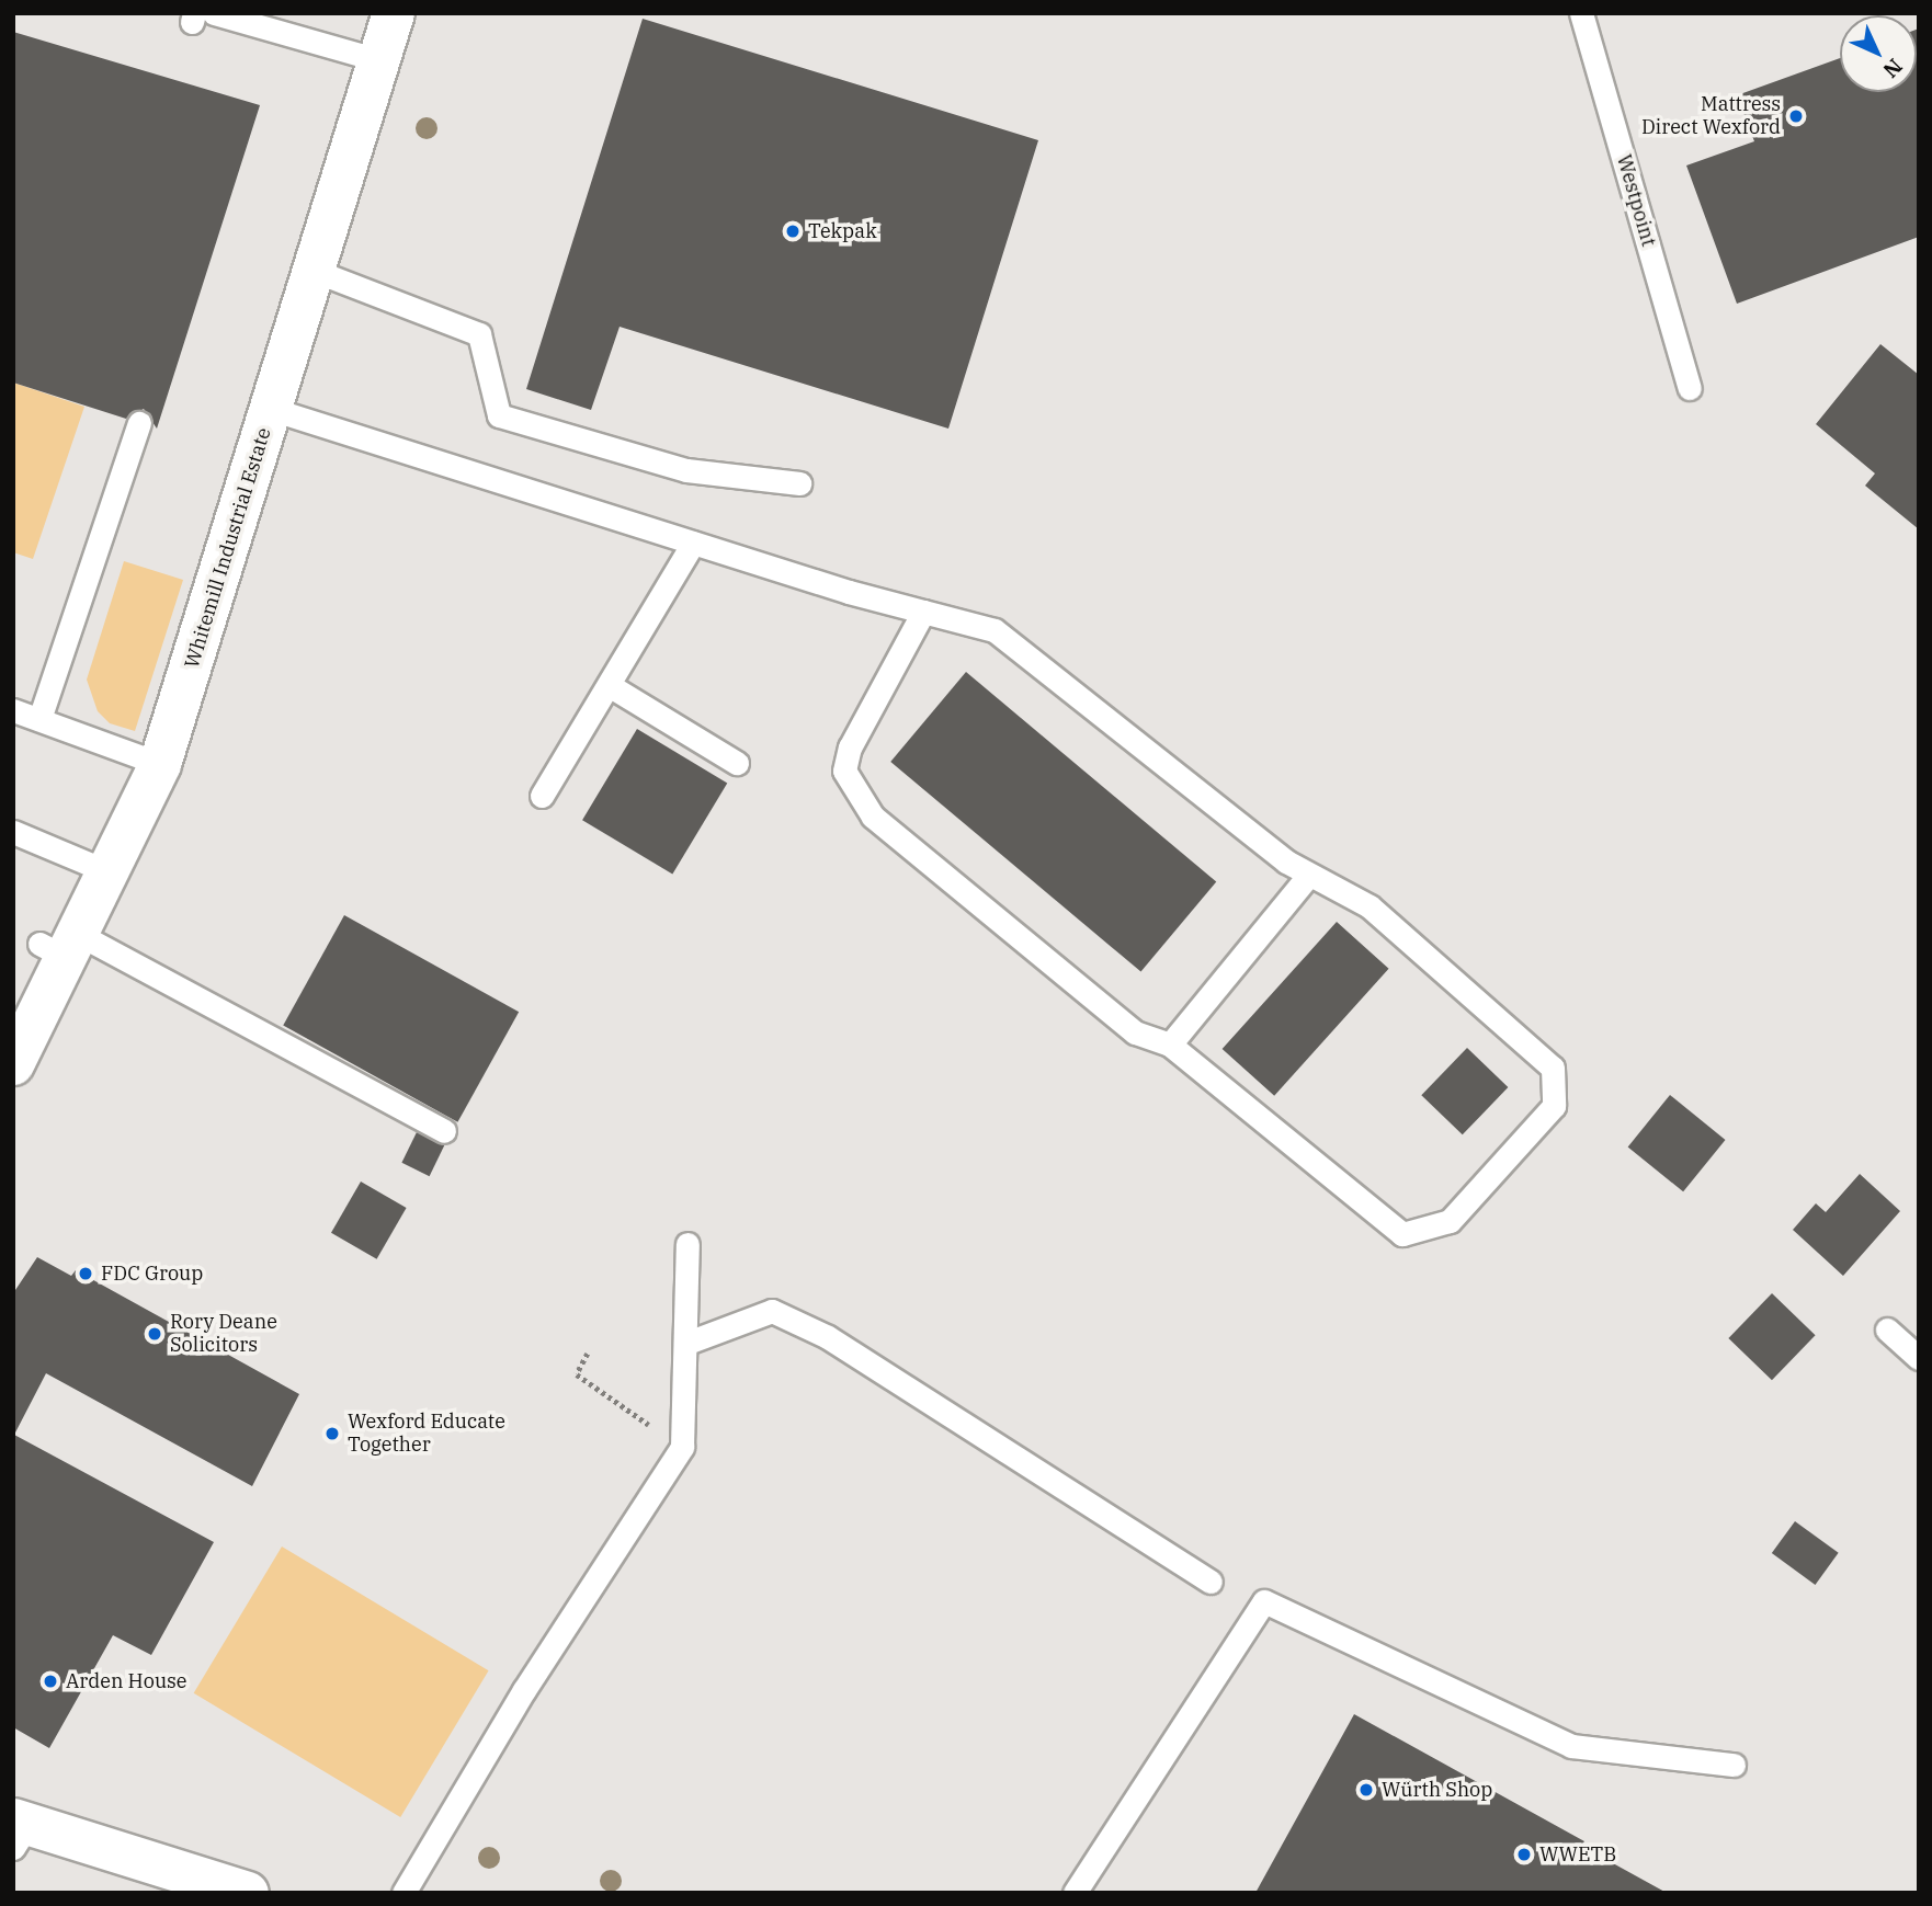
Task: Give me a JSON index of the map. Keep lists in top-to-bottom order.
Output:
{
  "streets": {
    "street": ["Whitemill Industrial Estate"],
    "lane": ["Westpoint"]
  },
  "places": [
    "Mattress Direct Wexford",
    "Tekpak",
    "FDC Group",
    "Rory Deane Solicitors",
    "Wexford Educate Together",
    "Arden House",
    "Würth Shop",
    "WWETB"
  ],
  "north": "bottom right"
}
